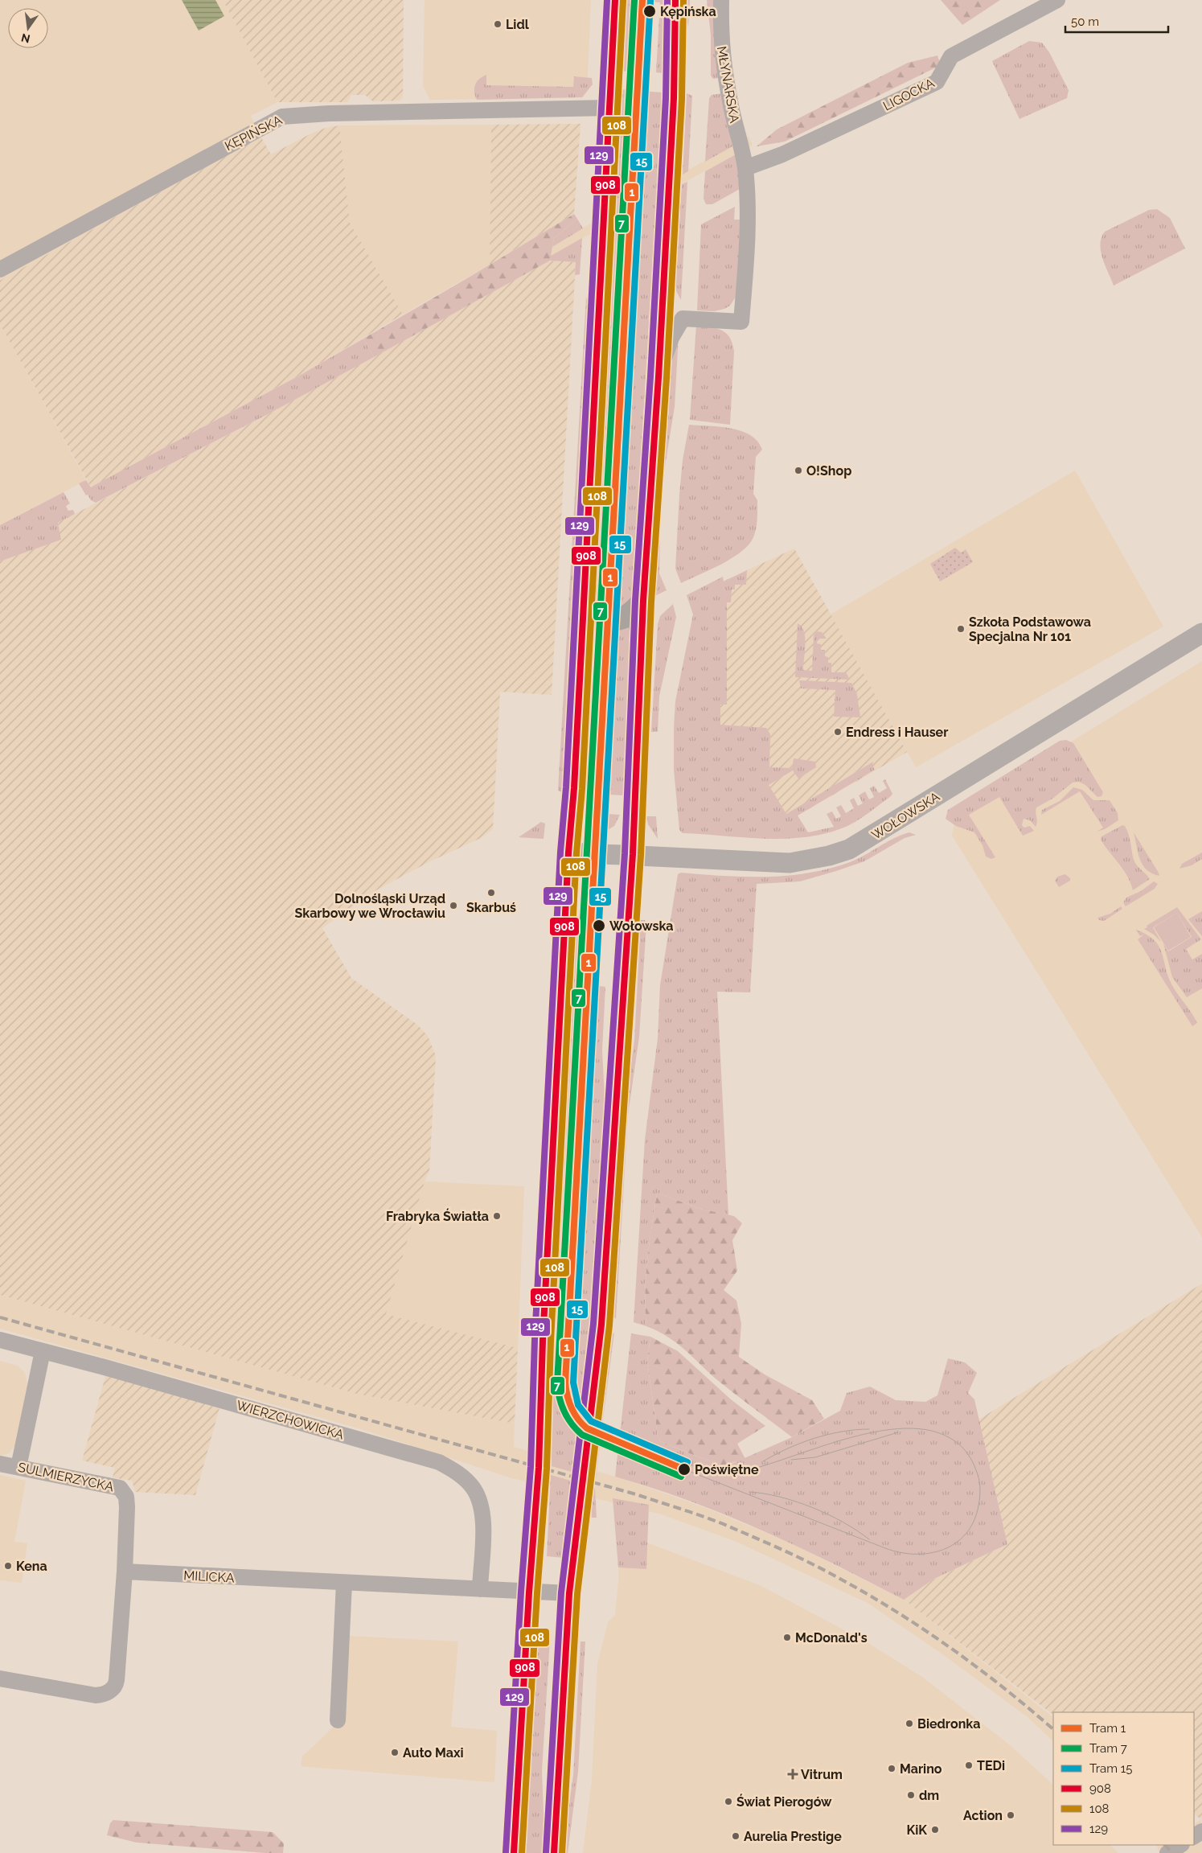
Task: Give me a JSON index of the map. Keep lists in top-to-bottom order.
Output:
{
  "streets": {
    "street": [
      "MŁYNARSKA",
      "LIGOCKA",
      "KĘPIŃSKA",
      "WOŁOWSKA",
      "WIERZCHOWICKA",
      "SULMIERZYCKA",
      "MILICKA"
    ]
  },
  "crossings": [
    ["MŁYNARSKA", "LIGOCKA"],
    ["WIERZCHOWICKA", "MILICKA"],
    ["SULMIERZYCKA", "MILICKA"]
  ],
  "places": {
    "other": [
      "Kępińska",
      "Lidl",
      "O!Shop",
      "Szkoła Podstawowa Specjalna Nr 101",
      "Endress i Hauser",
      "Skarbuś",
      "Dolnośląski Urząd Skarbowy we Wrocławiu",
      "Wołowska",
      "Frabryka Światła",
      "Poświętne",
      "Kena",
      "McDonald's",
      "Biedronka",
      "Auto Maxi",
      "TEDi",
      "Marino",
      "dm",
      "Świat Pierogów",
      "Action",
      "KiK",
      "Aurelia Prestige"
    ],
    "health": ["Vitrum"]
  },
  "lines": [
    "tram line 1",
    "tram line 7",
    "transit line 908",
    "transit line 108",
    "transit line 129",
    "tram line 15"
  ],
  "legend": [
    "Tram 1",
    "Tram 7",
    "Tram 15",
    "908",
    "108",
    "129"
  ],
  "scale_bar": "50 m",
  "north": "bottom"
}
